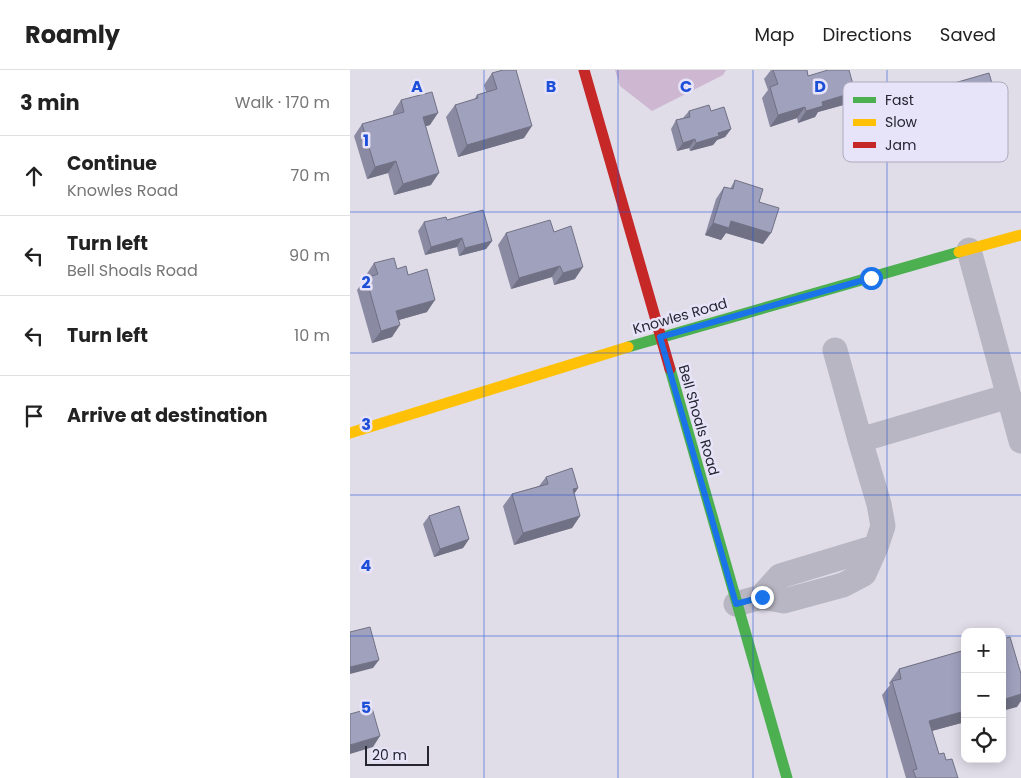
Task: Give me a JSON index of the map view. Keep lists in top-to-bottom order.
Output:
{
  "streets": {
    "main road": ["Knowles Road", "Bell Shoals Road"]
  },
  "crossings": [
    ["Knowles Road", "Bell Shoals Road"]
  ],
  "legend": ["Fast", "Slow", "Jam"],
  "scale_bar": "20 m",
  "page": {
    "header": "Roamly",
    "nav": ["Map", "Directions", "Saved"],
    "heading": ["3 min", "Walk · 170 m"],
    "list": [
      ["Continue", "Knowles Road", "70 m"],
      ["Turn left", "Bell Shoals Road", "90 m"],
      ["Turn left", "10 m"],
      "Arrive at destination"
    ],
    "map_buttons": ["+", "−"],
    "scale": "20 m"
  },
  "grid": {
    "columns": [
      "A",
      "B",
      "C",
      "D"
    ],
    "rows": [
      "1",
      "2",
      "3",
      "4",
      "5"
    ]
  }
}
